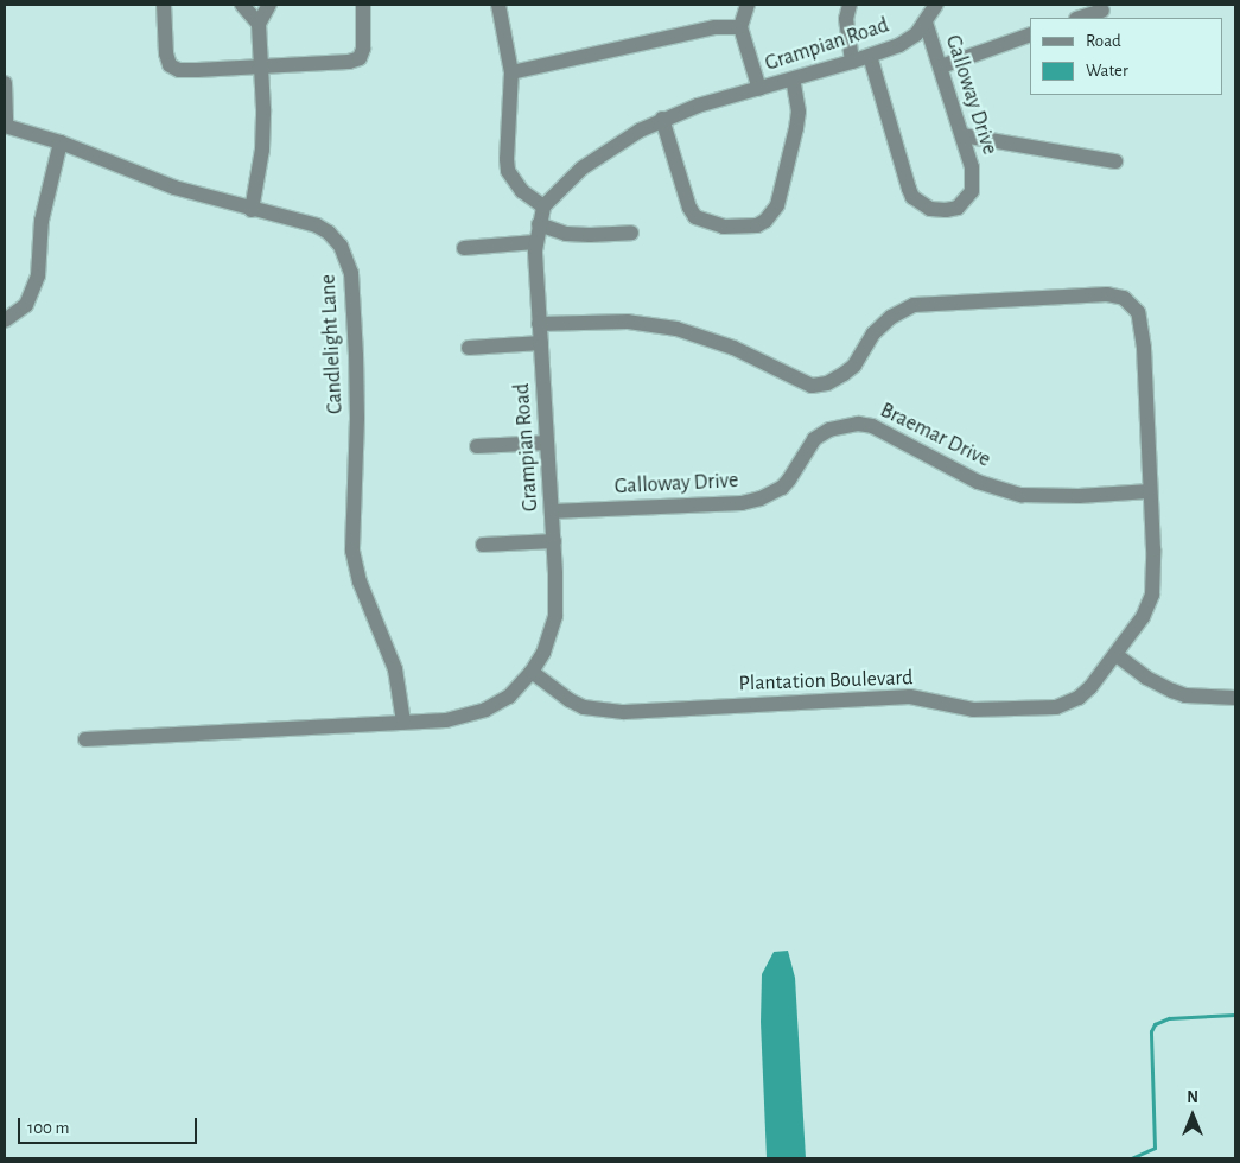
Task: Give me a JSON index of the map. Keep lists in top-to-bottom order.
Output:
{
  "streets": {
    "street": [
      "Grampian Road",
      "Galloway Drive",
      "Candlelight Lane",
      "Braemar Drive",
      "Plantation Boulevard"
    ]
  },
  "crossings": [
    ["Grampian Road", "Galloway Drive"],
    ["Grampian Road", "Candlelight Lane"],
    ["Grampian Road", "Plantation Boulevard"],
    ["Galloway Drive", "Braemar Drive"],
    ["Braemar Drive", "Plantation Boulevard"]
  ],
  "legend": ["Road", "Water"],
  "scale_bar": "100 m",
  "north": "top"
}
